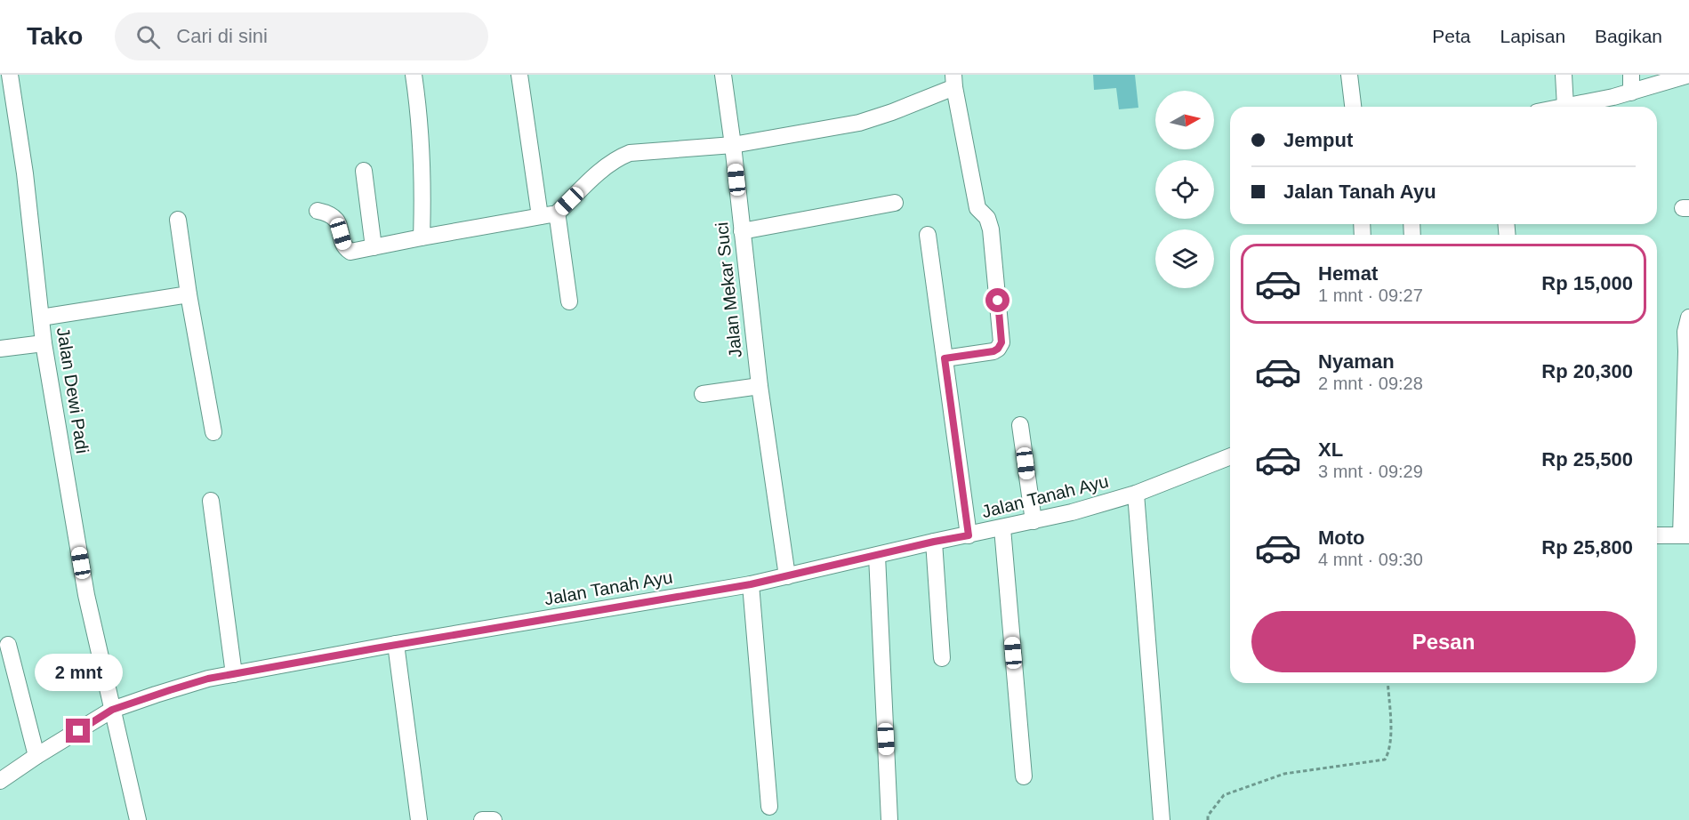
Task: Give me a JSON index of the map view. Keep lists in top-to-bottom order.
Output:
{
  "streets": {
    "street": ["Jalan Mekar Suci", "Jalan Dewi Padi", "Jalan Tanah Ayu"]
  },
  "crossings": [
    ["Jalan Mekar Suci", "Jalan Tanah Ayu"],
    ["Jalan Dewi Padi", "Jalan Tanah Ayu"]
  ],
  "north": "right",
  "page": {
    "header": "Tako",
    "search": "Cari di sini",
    "nav": ["Peta", "Lapisan", "Bagikan"],
    "banner": ["Jemput", "Jalan Tanah Ayu"],
    "list": [
      {
        "name": "Hemat",
        "note": "1 mnt · 09:27",
        "value": "Rp 15,000"
      },
      {
        "name": "Nyaman",
        "note": "2 mnt · 09:28",
        "value": "Rp 20,300"
      },
      {
        "name": "XL",
        "note": "3 mnt · 09:29",
        "value": "Rp 25,500"
      },
      {
        "name": "Moto",
        "note": "4 mnt · 09:30",
        "value": "Rp 25,800"
      }
    ],
    "buttons": "Pesan",
    "bubble": "2 mnt"
  }
}
